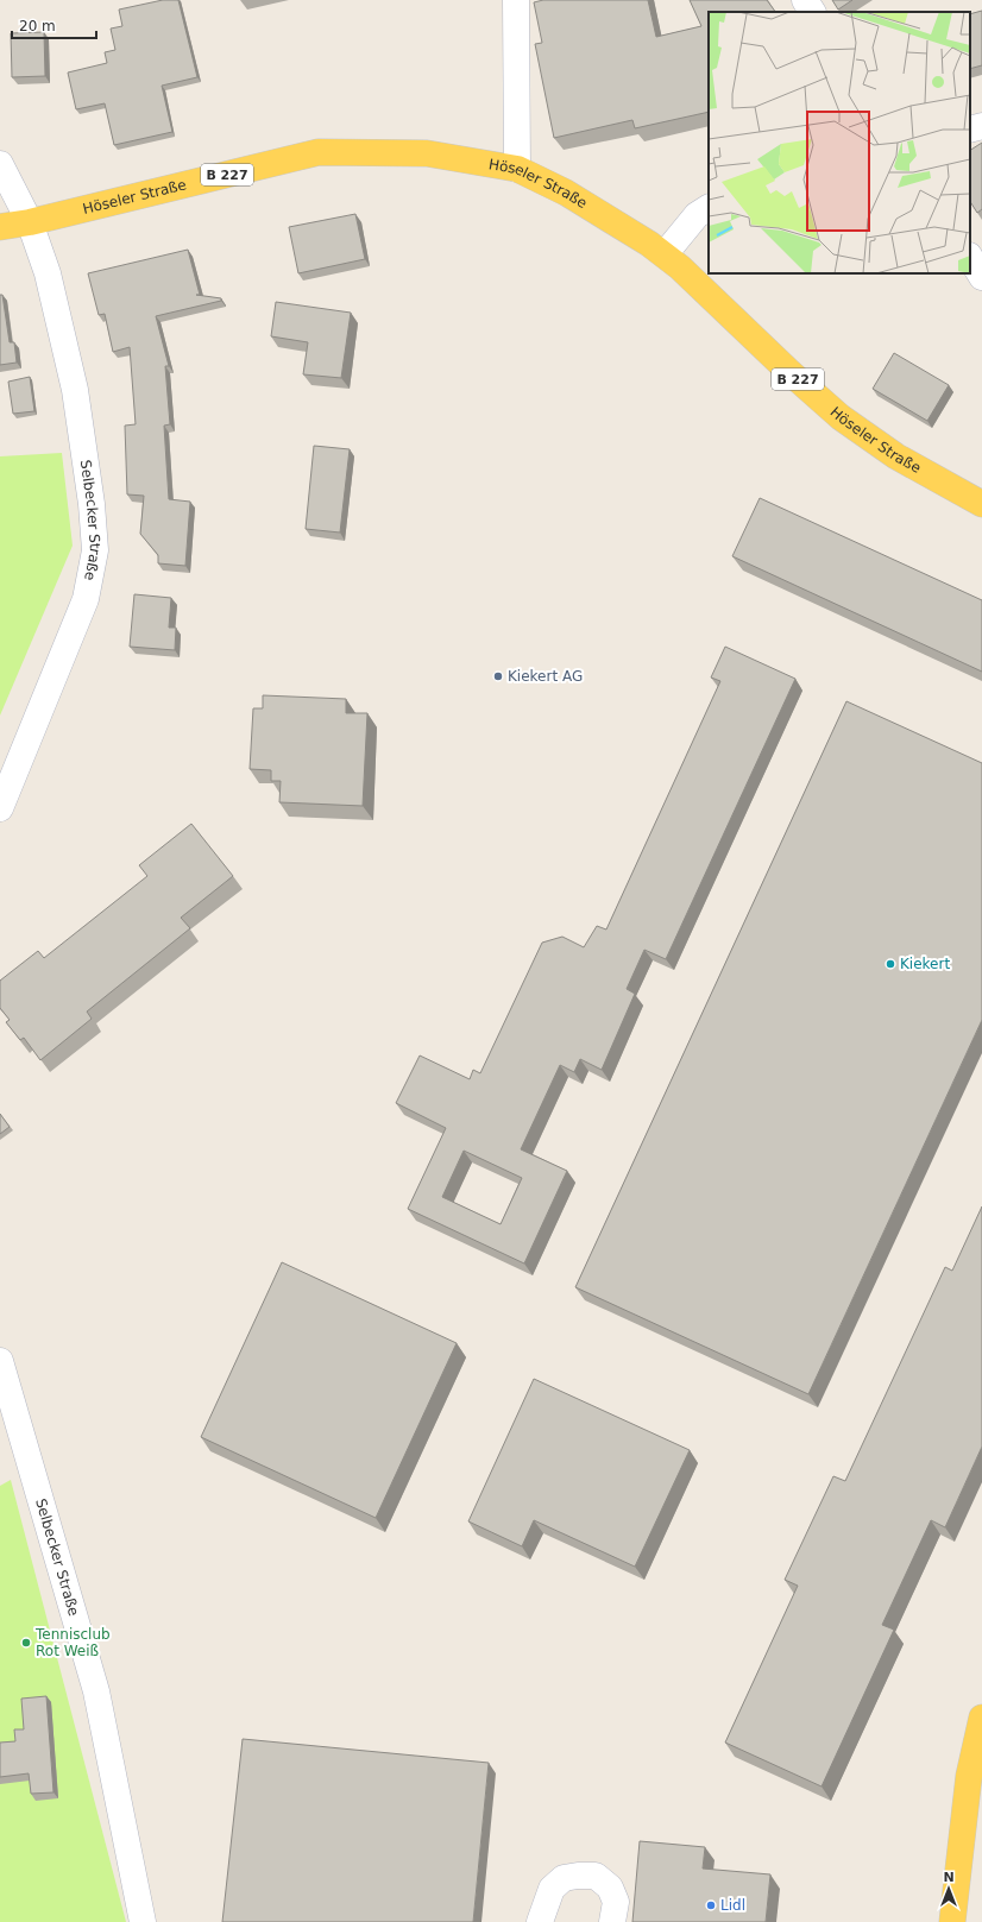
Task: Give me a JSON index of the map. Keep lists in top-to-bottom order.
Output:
{
  "streets": {
    "main road": ["B 227", "Höseler Straße"],
    "street": ["Selbecker Straße"]
  },
  "crossings": [
    ["Höseler Straße", "Selbecker Straße"]
  ],
  "places": [
    "Kiekert AG",
    "Kiekert",
    "Tennisclub Rot Weiß",
    "Lidl"
  ],
  "scale_bar": "20 m",
  "north": "top"
}
